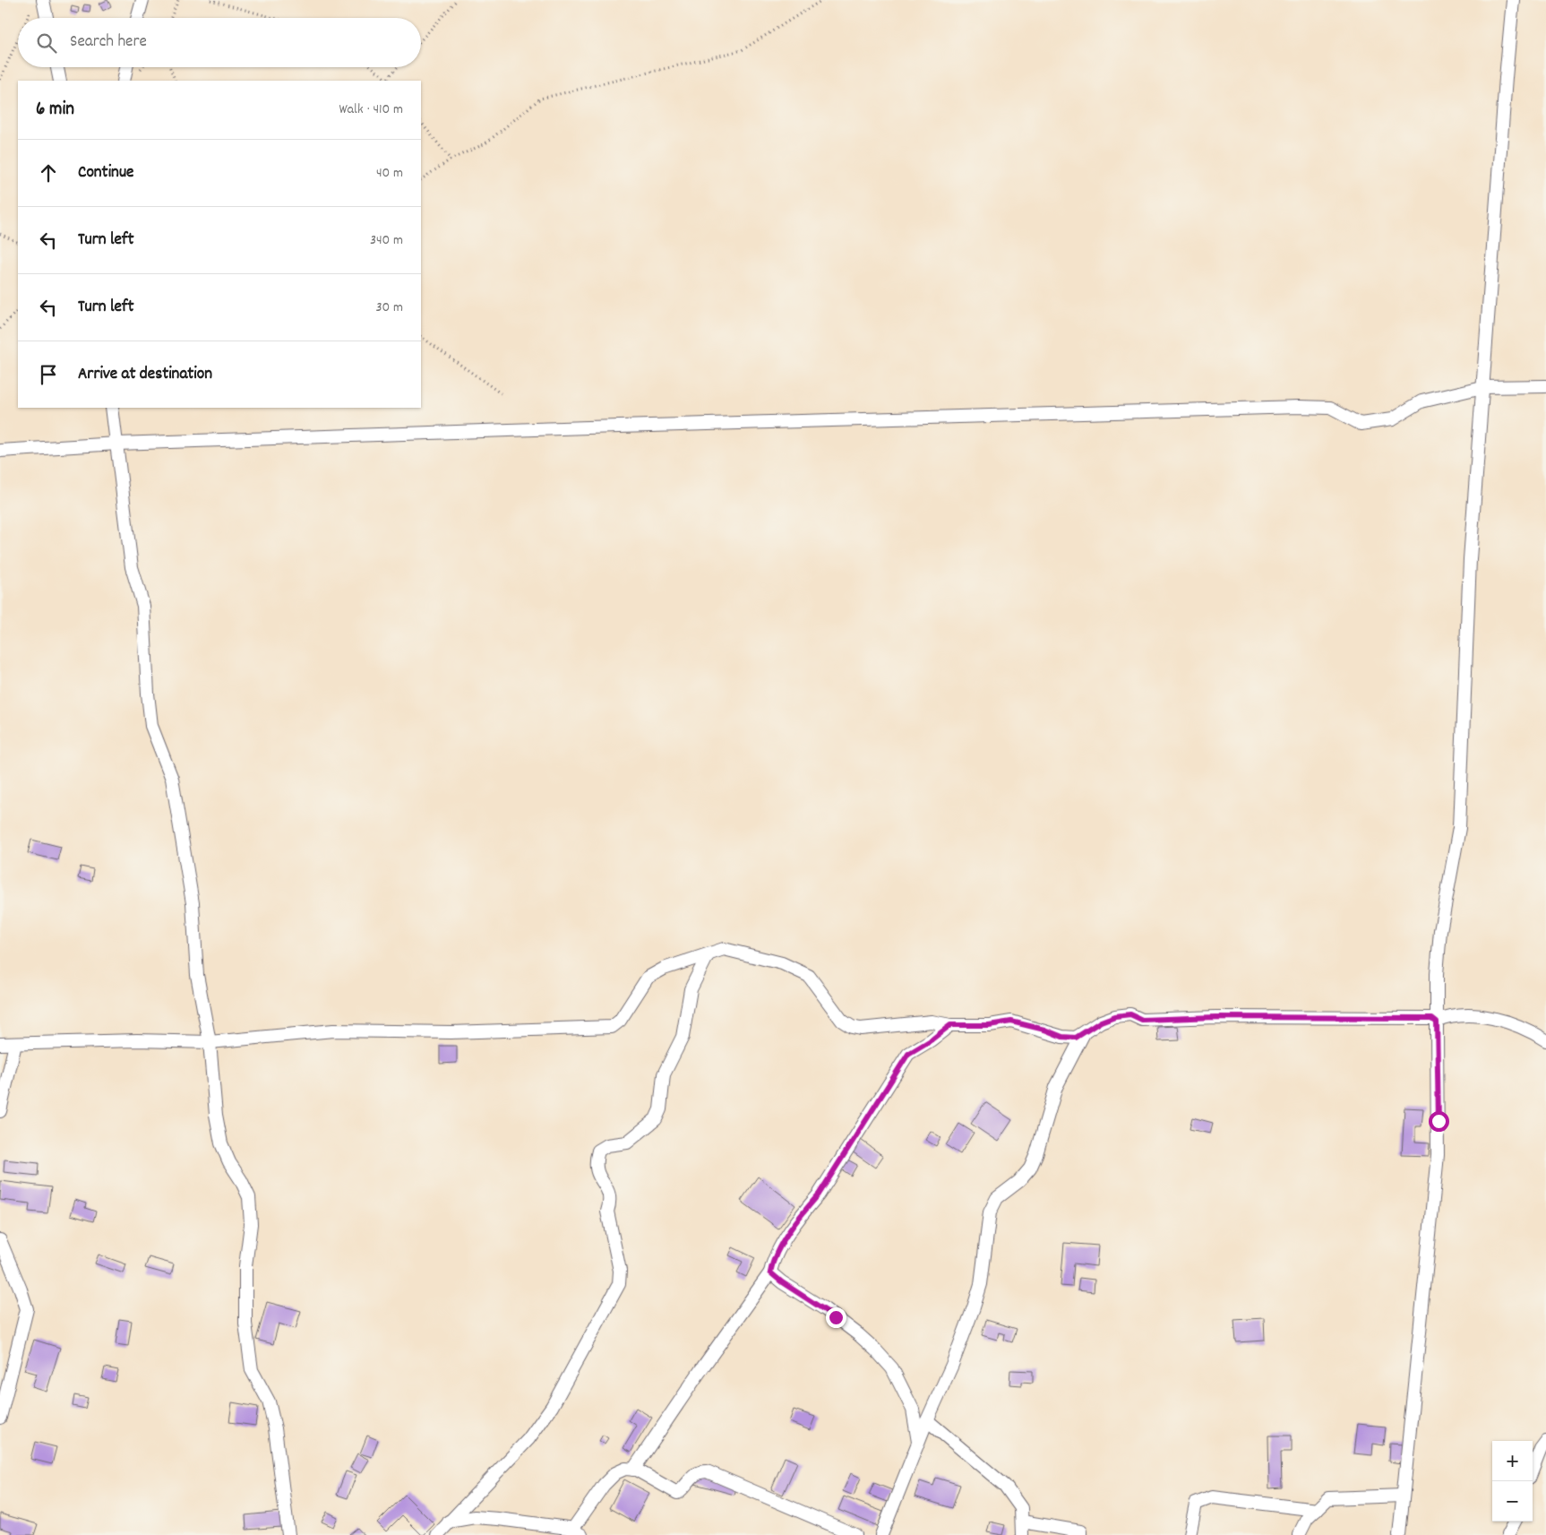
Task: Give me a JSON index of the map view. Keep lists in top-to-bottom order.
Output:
{
  "page": {
    "search": "Search here",
    "heading": ["6 min", "Walk · 410 m"],
    "list": [
      ["Continue", "40 m"],
      ["Turn left", "340 m"],
      ["Turn left", "30 m"],
      "Arrive at destination"
    ],
    "map_buttons": ["+", "−"]
  }
}
